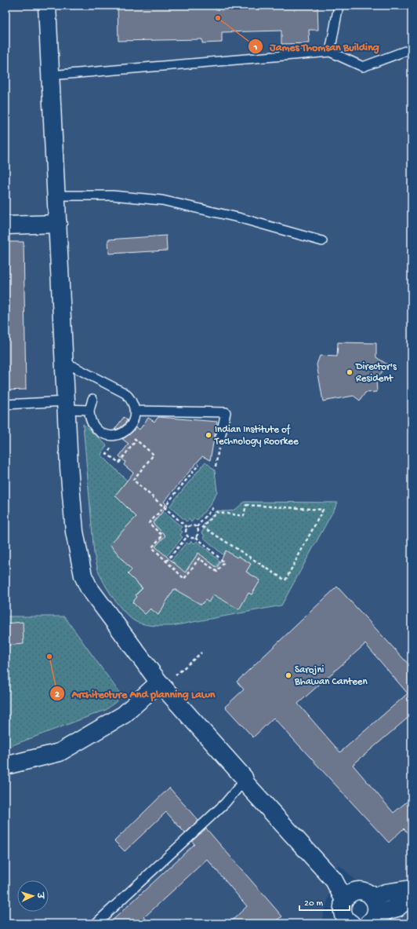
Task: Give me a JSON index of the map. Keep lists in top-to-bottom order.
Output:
{
  "places": [
    "James Thomsan Building",
    "Director's Resident",
    "Indian Institute of Technology Roorkee",
    "Architecture And planning Lawn",
    "Sarojni Bhawan Canteen"
  ],
  "scale_bar": "20 m",
  "north": "right"
}
